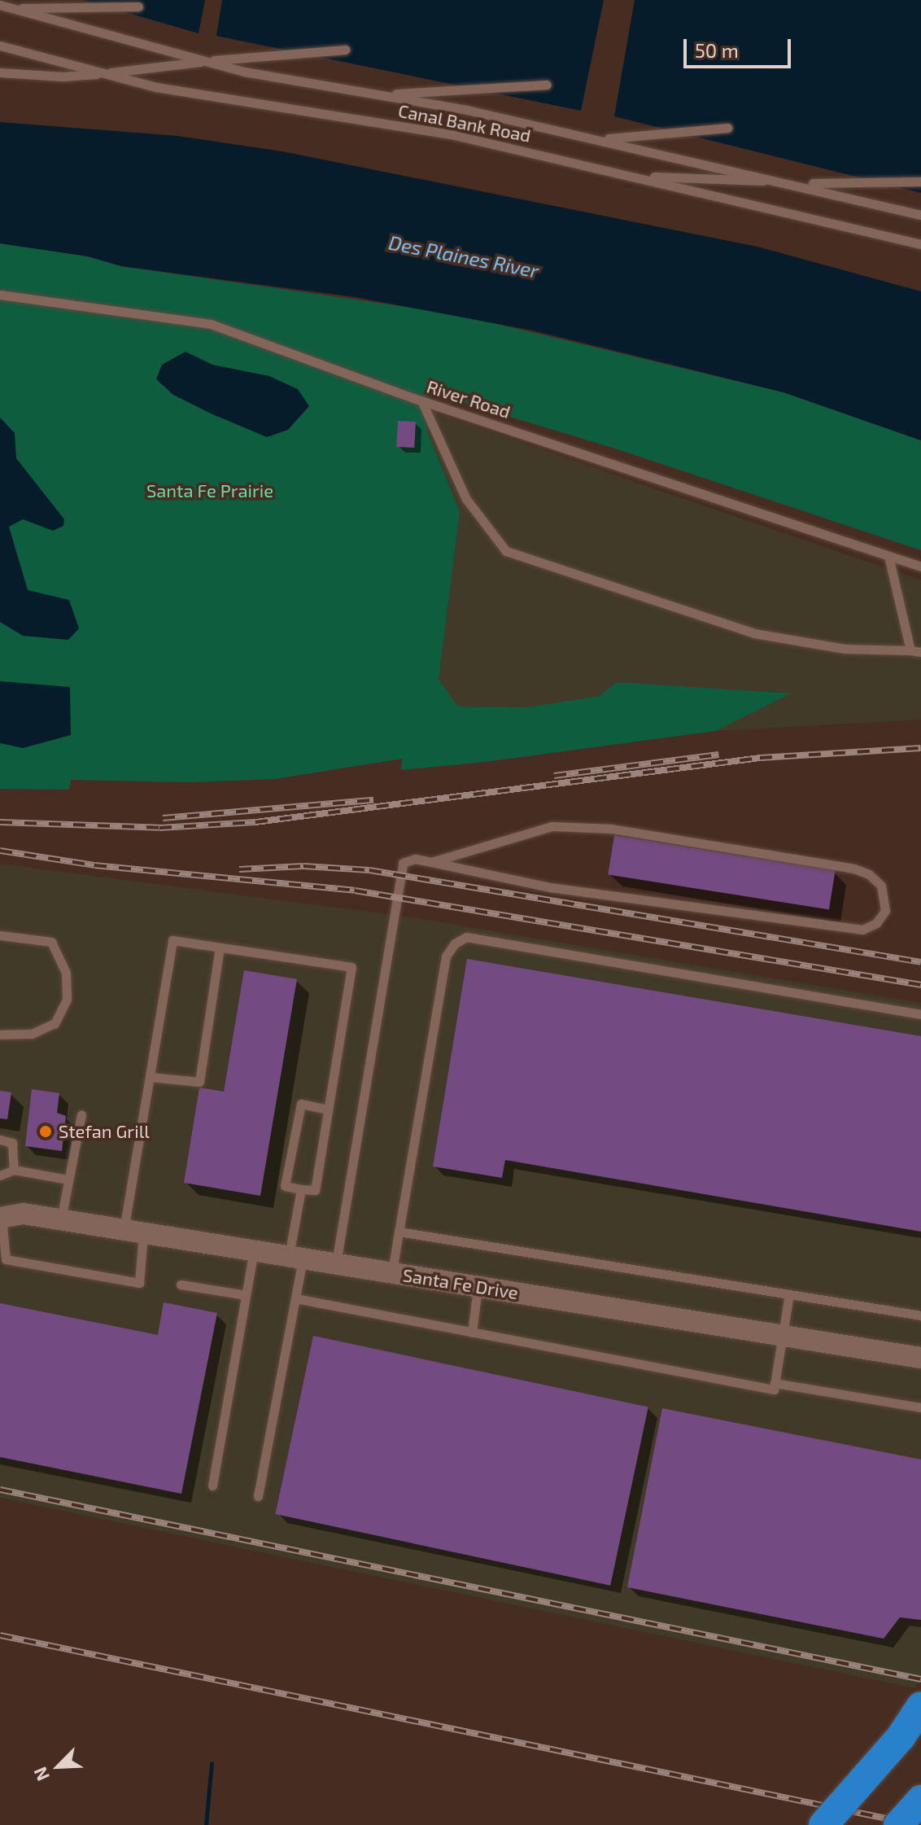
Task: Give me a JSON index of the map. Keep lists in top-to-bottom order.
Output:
{
  "streets": {
    "street": ["Santa Fe Drive"],
    "lane": ["Canal Bank Road", "River Road"]
  },
  "water": ["Des Plaines River"],
  "parks": ["Santa Fe Prairie"],
  "places": ["Stefan Grill"],
  "scale_bar": "50 m",
  "north": "bottom left"
}
